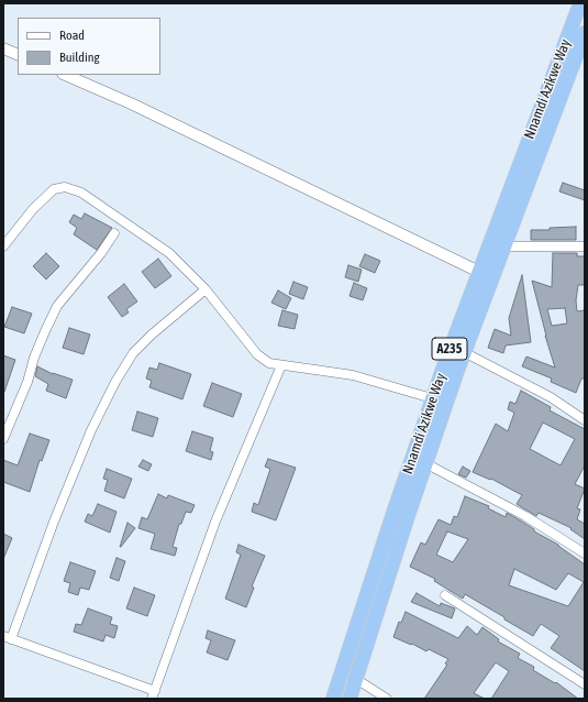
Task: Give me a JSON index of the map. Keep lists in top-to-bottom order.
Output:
{
  "streets": {
    "highway": ["Nnamdi Azikwe Way", "A235"]
  },
  "legend": ["Road", "Building"]
}
